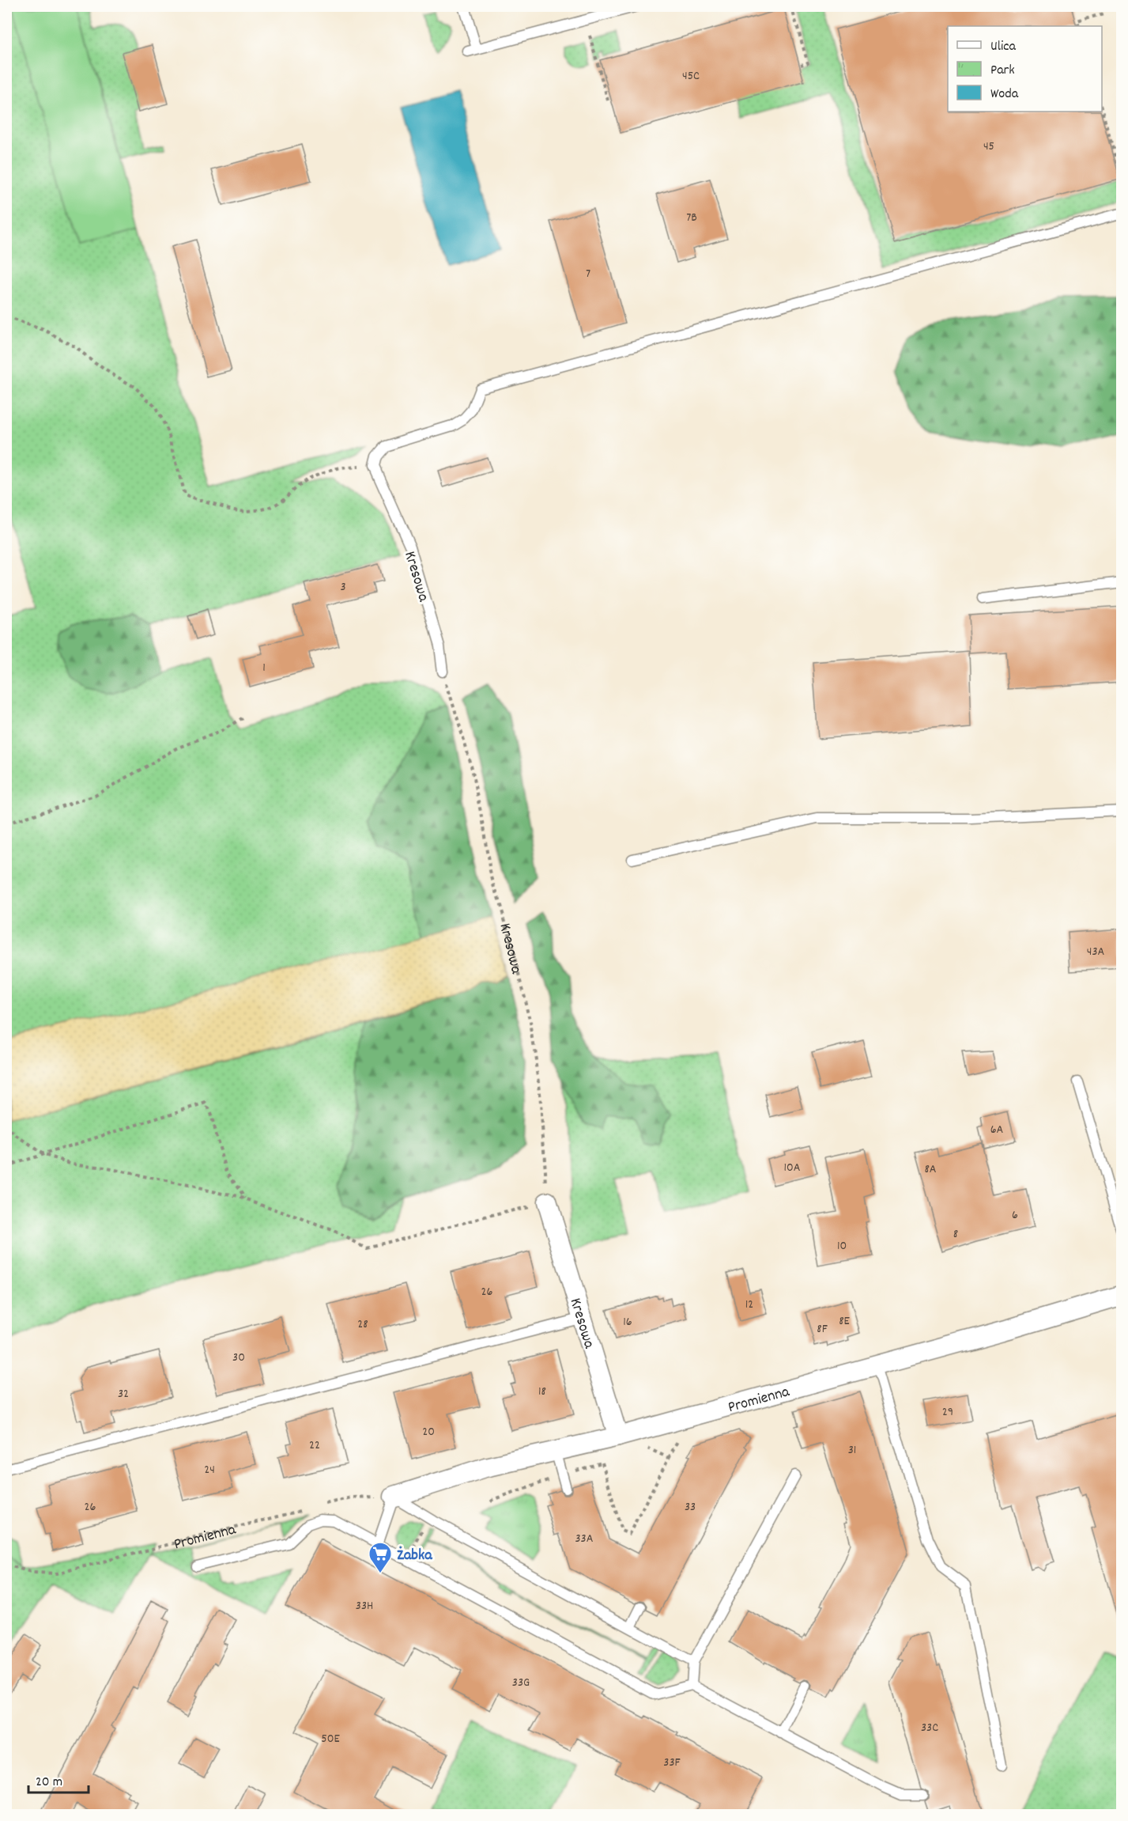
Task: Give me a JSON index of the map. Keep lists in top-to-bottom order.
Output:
{
  "streets": {
    "street": ["Kresowa", "Promienna"]
  },
  "crossings": [
    ["Kresowa", "Promienna"]
  ],
  "places": {
    "supermarket": ["Żabka"]
  },
  "house_numbers": [
    "45C",
    "45",
    "7B",
    "7",
    "3",
    "1",
    "43A",
    "6A",
    "10A",
    "8A",
    "6",
    "8",
    "10",
    "26",
    "12",
    "8E",
    "16",
    "28",
    "8F",
    "30",
    "18",
    "32",
    "29",
    "20",
    "22",
    "31",
    "24",
    "26",
    "33",
    "33A",
    "33H",
    "33G",
    "33C",
    "50E",
    "33F"
  ],
  "legend": ["Ulica", "Park", "Woda"],
  "scale_bar": "20 m"
}
